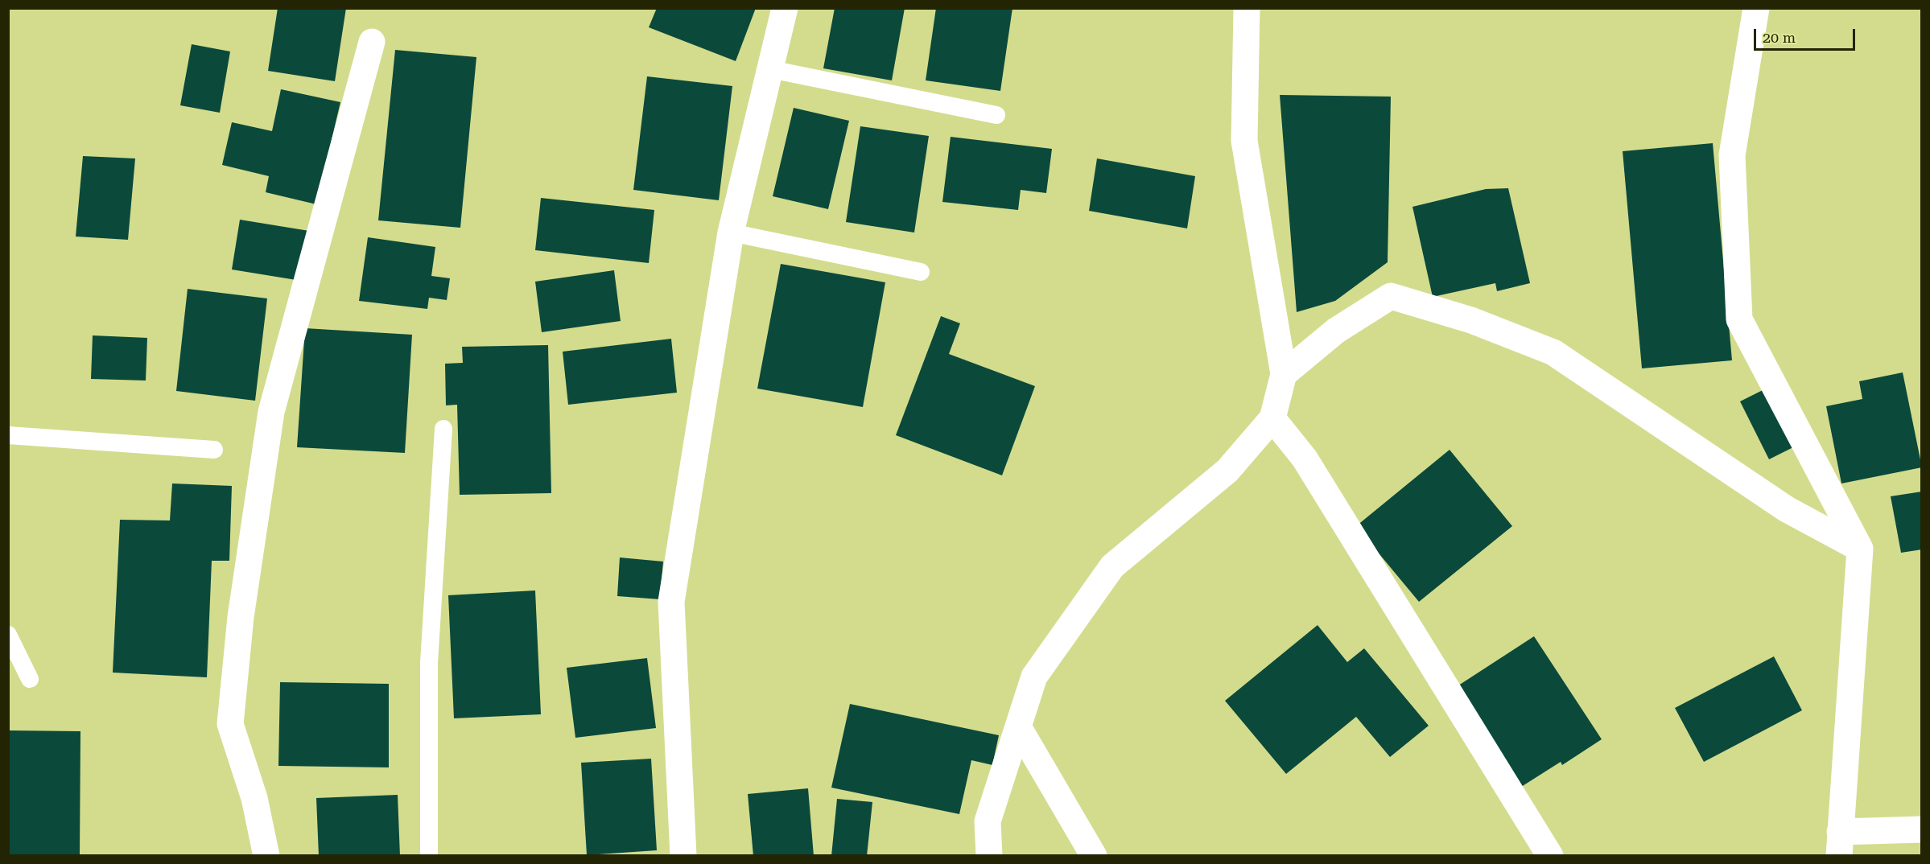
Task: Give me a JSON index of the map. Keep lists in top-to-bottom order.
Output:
{
  "scale_bar": "20 m"
}
